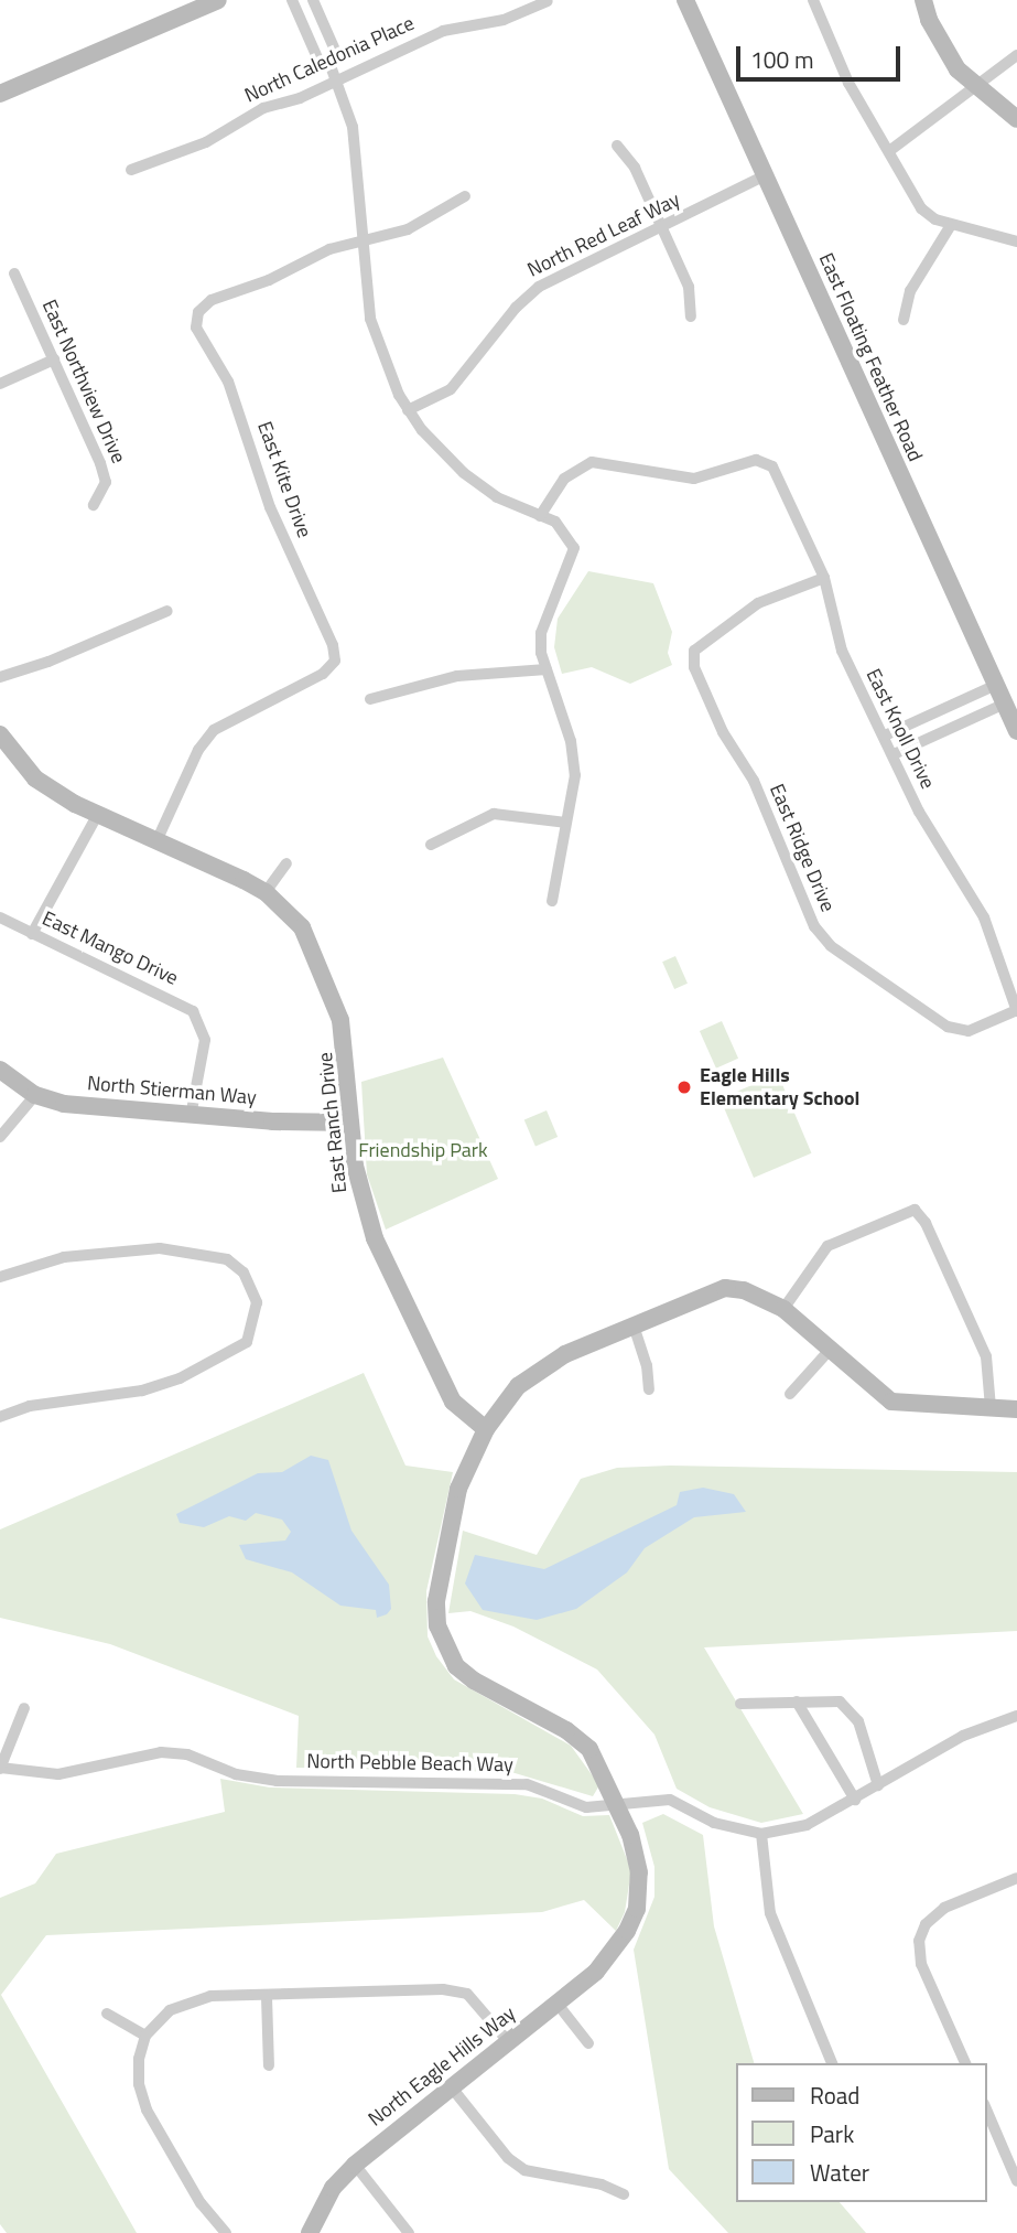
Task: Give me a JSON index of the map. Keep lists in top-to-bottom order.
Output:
{
  "streets": {
    "street": [
      "North Caledonia Place",
      "North Red Leaf Way",
      "East Floating Feather Road",
      "East Northview Drive",
      "East Kite Drive",
      "East Knoll Drive",
      "East Ridge Drive",
      "East Mango Drive",
      "North Stierman Way",
      "East Ranch Drive",
      "North Pebble Beach Way",
      "North Eagle Hills Way"
    ]
  },
  "crossings": [
    ["North Red Leaf Way", "East Floating Feather Road"],
    ["East Kite Drive", "East Ranch Drive"],
    ["East Knoll Drive", "East Ridge Drive"],
    ["East Mango Drive", "North Stierman Way"],
    ["North Stierman Way", "East Ranch Drive"],
    ["East Ranch Drive", "North Eagle Hills Way"],
    ["North Pebble Beach Way", "North Eagle Hills Way"]
  ],
  "parks": ["Friendship Park"],
  "places": ["Eagle Hills Elementary School"],
  "legend": ["Road", "Park", "Water"],
  "scale_bar": "100 m"
}
